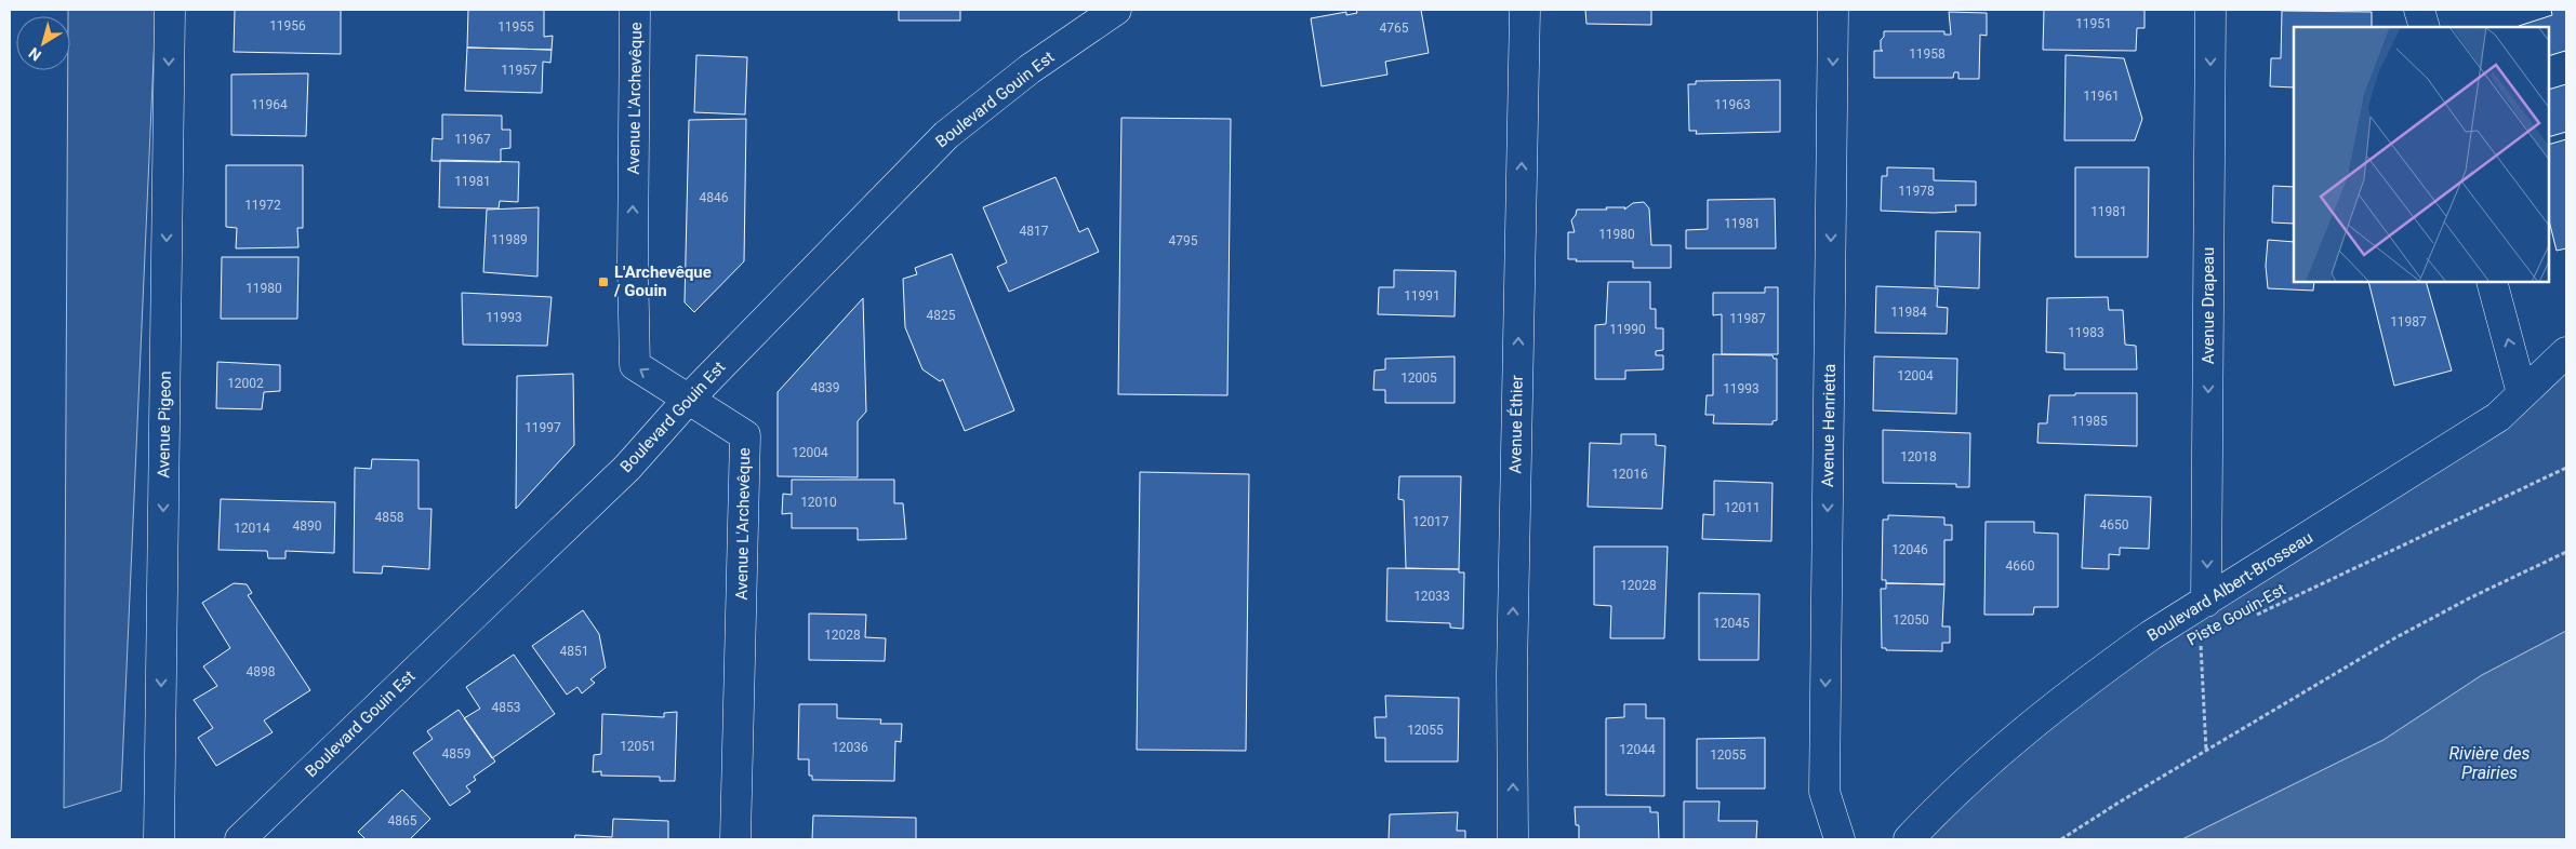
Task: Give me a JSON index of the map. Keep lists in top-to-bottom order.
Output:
{
  "streets": {
    "street": [
      "Avenue L'Archevêque",
      "Boulevard Gouin Est",
      "Avenue Drapeau",
      "Avenue Pigeon",
      "Avenue Éthier",
      "Avenue Henrietta",
      "Boulevard Albert-Brosseau"
    ],
    "path": ["Piste Gouin-Est"]
  },
  "crossings": [
    ["Avenue L'Archevêque", "Boulevard Gouin Est"],
    ["Avenue Drapeau", "Boulevard Albert-Brosseau"]
  ],
  "one_way": [
    "Avenue L'Archevêque",
    "Avenue Drapeau",
    "Avenue Pigeon",
    "Avenue Éthier",
    "Avenue Henrietta"
  ],
  "water": ["Rivière des Prairies"],
  "places": {
    "transit": ["L'Archevêque / Gouin"]
  },
  "house_numbers": [
    "11951",
    "11956",
    "11955",
    "4765",
    "11958",
    "11957",
    "11961",
    "11964",
    "11963",
    "11967",
    "11981",
    "11978",
    "4846",
    "11972",
    "11981",
    "11981",
    "4817",
    "11980",
    "11989",
    "4795",
    "11980",
    "11991",
    "11984",
    "4825",
    "11993",
    "11987",
    "11987",
    "11990",
    "11983",
    "12004",
    "12005",
    "12002",
    "4839",
    "11993",
    "11985",
    "11997",
    "12004",
    "12018",
    "12016",
    "12010",
    "12011",
    "4858",
    "12017",
    "4650",
    "4890",
    "12014",
    "12046",
    "4660",
    "12028",
    "12033",
    "12050",
    "12045",
    "12028",
    "4851",
    "4898",
    "4853",
    "12055",
    "12051",
    "12036",
    "12044",
    "4859",
    "12055",
    "4865"
  ],
  "north": "bottom left"
}
